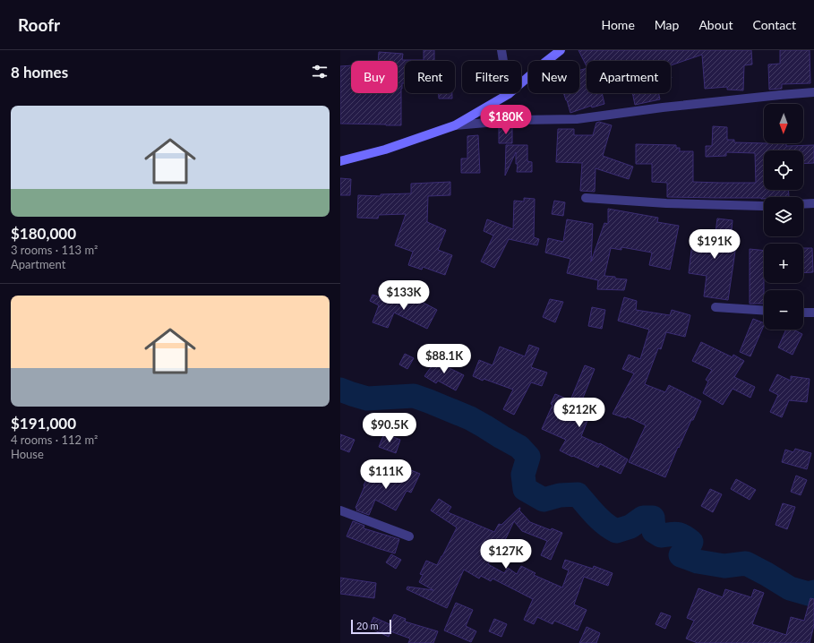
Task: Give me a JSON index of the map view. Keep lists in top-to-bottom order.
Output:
{
  "scale_bar": "20 m",
  "north": "bottom",
  "page": {
    "header": "Roofr",
    "nav": [
      "Home",
      "Map",
      "About",
      "Contact"
    ],
    "heading": "8 homes",
    "chip": [
      "Buy",
      "Rent",
      "Filters",
      "New",
      "Apartment"
    ],
    "list": [
      {
        "name": "$180,000",
        "note": "3 rooms · 113 m² · Apartment"
      },
      {
        "name": "$191,000",
        "note": "4 rooms · 112 m² · House"
      }
    ],
    "map_buttons": ["+", "−"],
    "price": [
      "$180K",
      "$191K",
      "$133K",
      "$88.1K",
      "$212K",
      "$90.5K",
      "$111K",
      "$127K"
    ],
    "scale": "20 m"
  }
}
